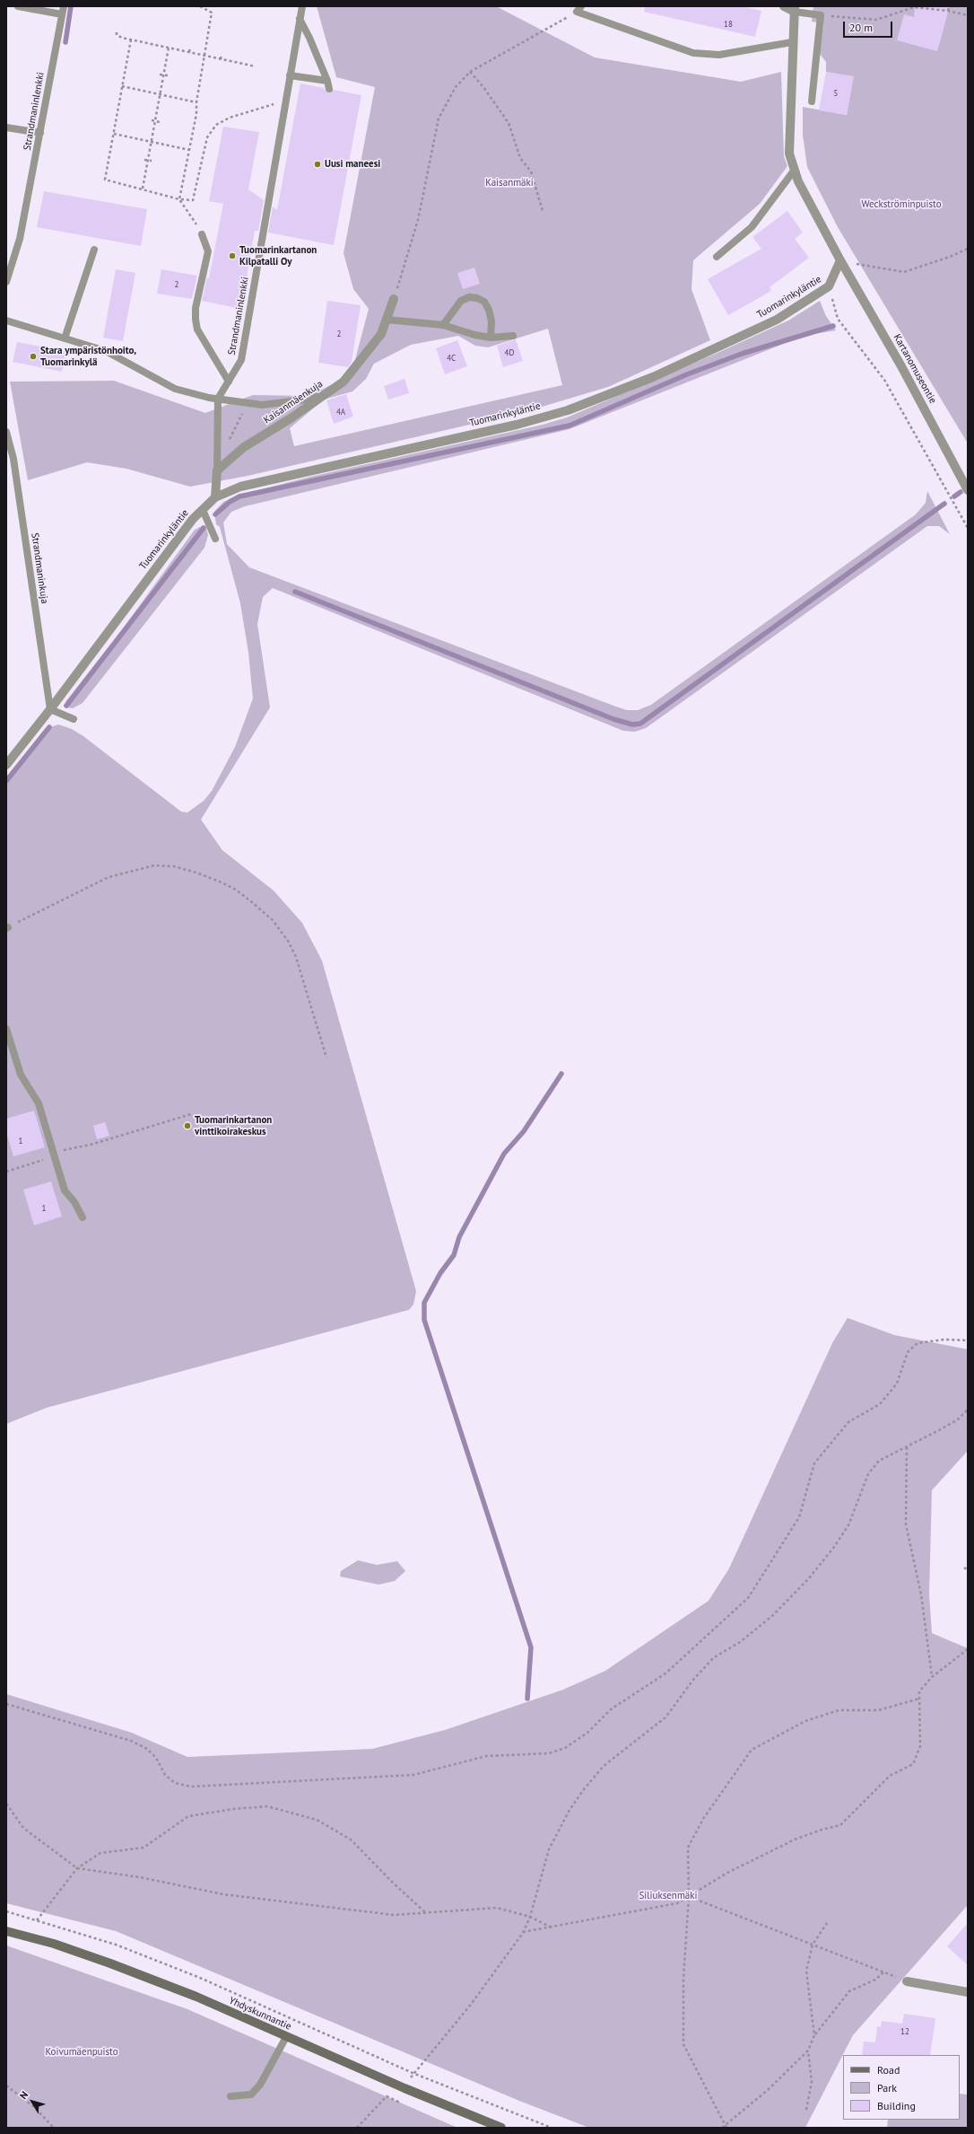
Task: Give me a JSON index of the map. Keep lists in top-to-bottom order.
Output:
{
  "streets": {
    "main road": ["Yhdyskunnantie"],
    "street": ["Tuomarinkyläntie", "Kartanomuseontie", "Kaisanmäenkuja"],
    "lane": ["Strandmaninlenkki", "Strandmaninkuja"]
  },
  "crossings": [
    ["Tuomarinkyläntie", "Kartanomuseontie"],
    ["Tuomarinkyläntie", "Strandmaninkuja"]
  ],
  "parks": [
    "Kaisanmäki",
    "Weckströminpuisto",
    "Siliuksenmäki",
    "Koivumäenpuisto"
  ],
  "places": [
    "Uusi maneesi",
    "Tuomarinkartanon Kilpatalli Oy",
    "Stara ympäristönhoito, Tuomarinkylä",
    "Tuomarinkartanon vinttikoirakeskus"
  ],
  "house_numbers": [
    "18",
    "5",
    "2",
    "2",
    "4D",
    "4C",
    "4A",
    "1",
    "1",
    "12"
  ],
  "legend": ["Road", "Park", "Building"],
  "scale_bar": "20 m",
  "north": "top left"
}
